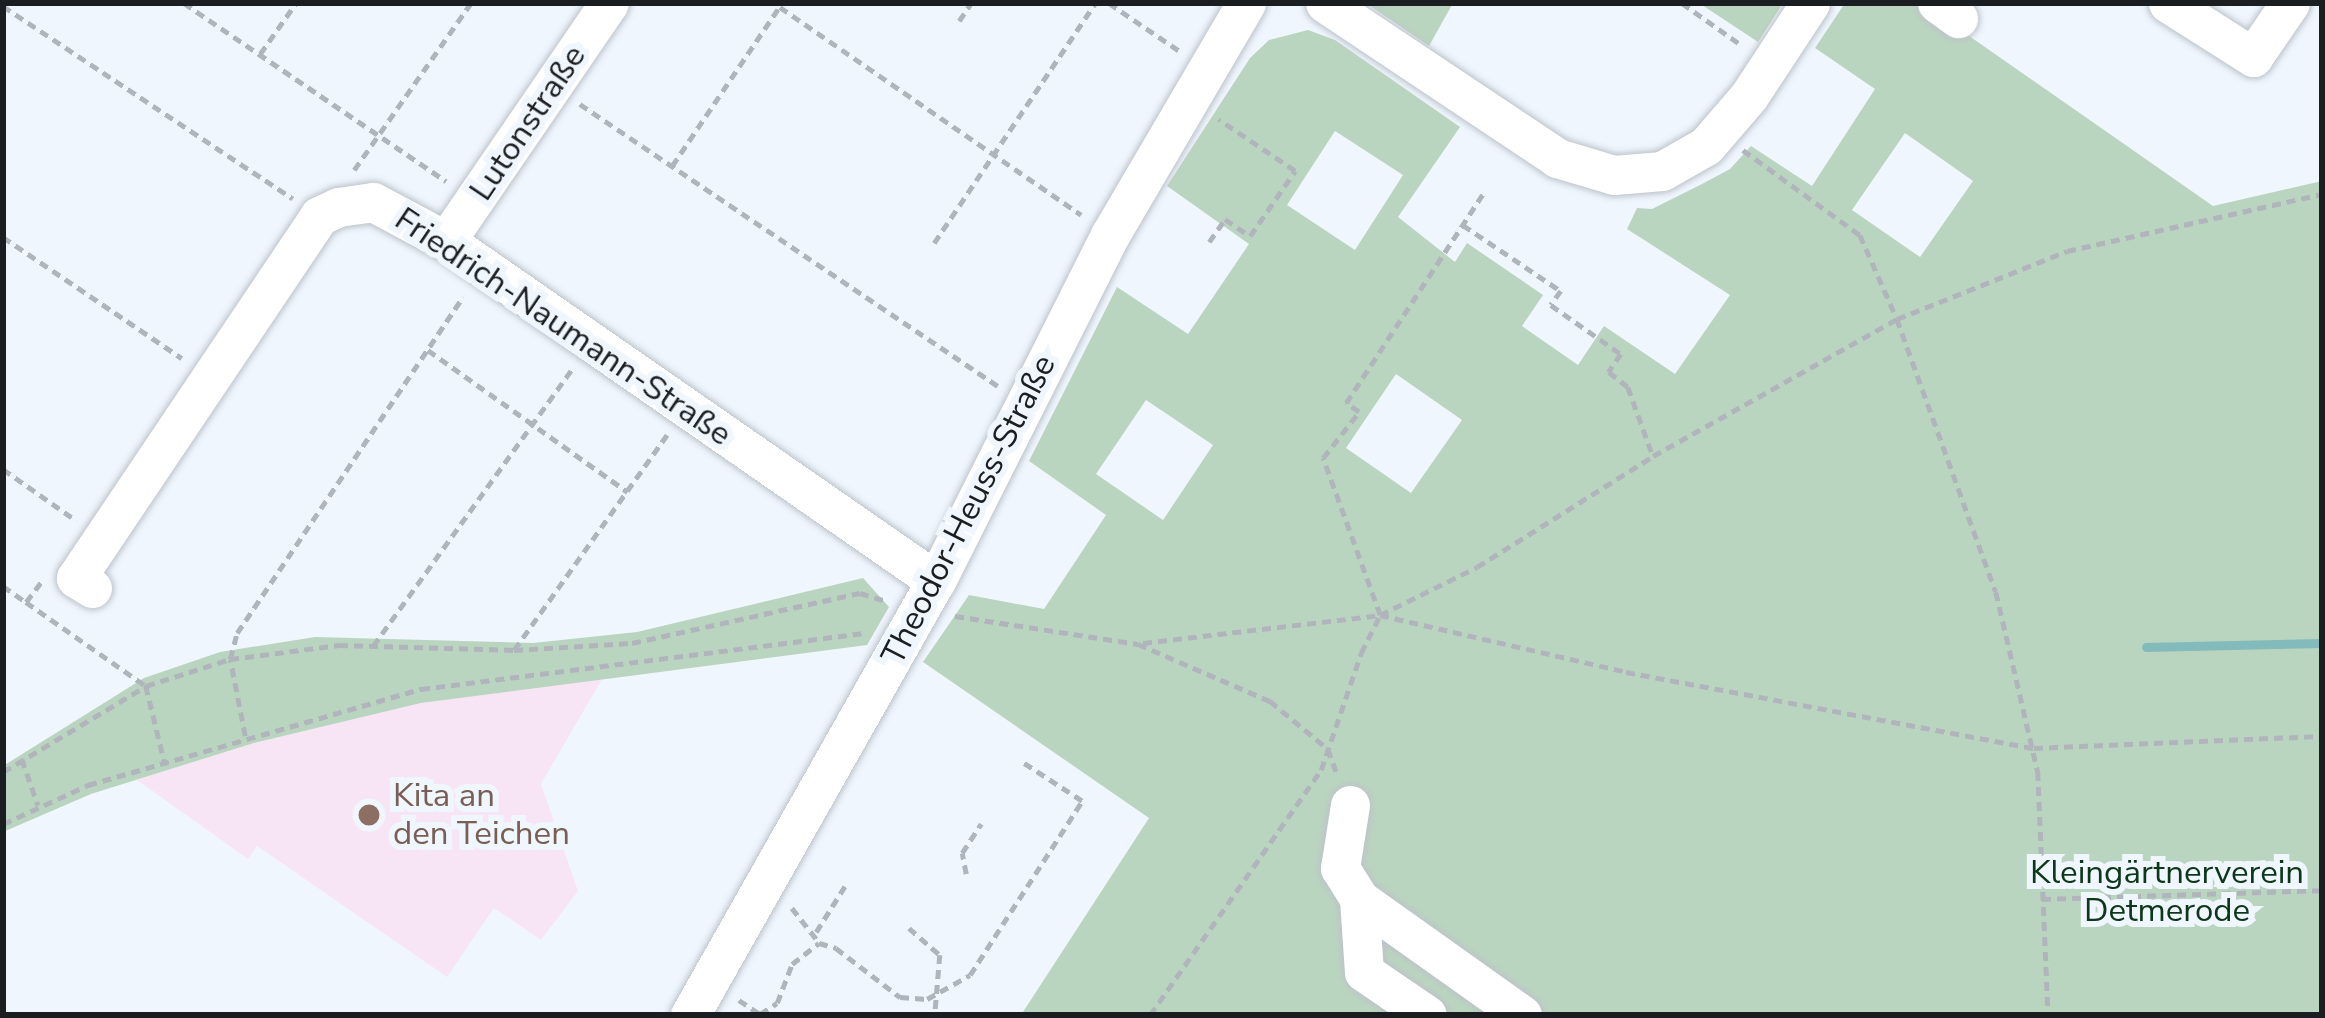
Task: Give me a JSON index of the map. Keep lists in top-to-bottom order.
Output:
{
  "streets": {
    "street": ["Lutonstraße", "Friedrich-Naumann-Straße", "Theodor-Heuss-Straße"]
  },
  "crossings": [
    ["Lutonstraße", "Friedrich-Naumann-Straße"],
    ["Friedrich-Naumann-Straße", "Theodor-Heuss-Straße"]
  ],
  "parks": ["Kleingärtnerverein Detmerode"],
  "places": ["Kita an den Teichen"]
}
